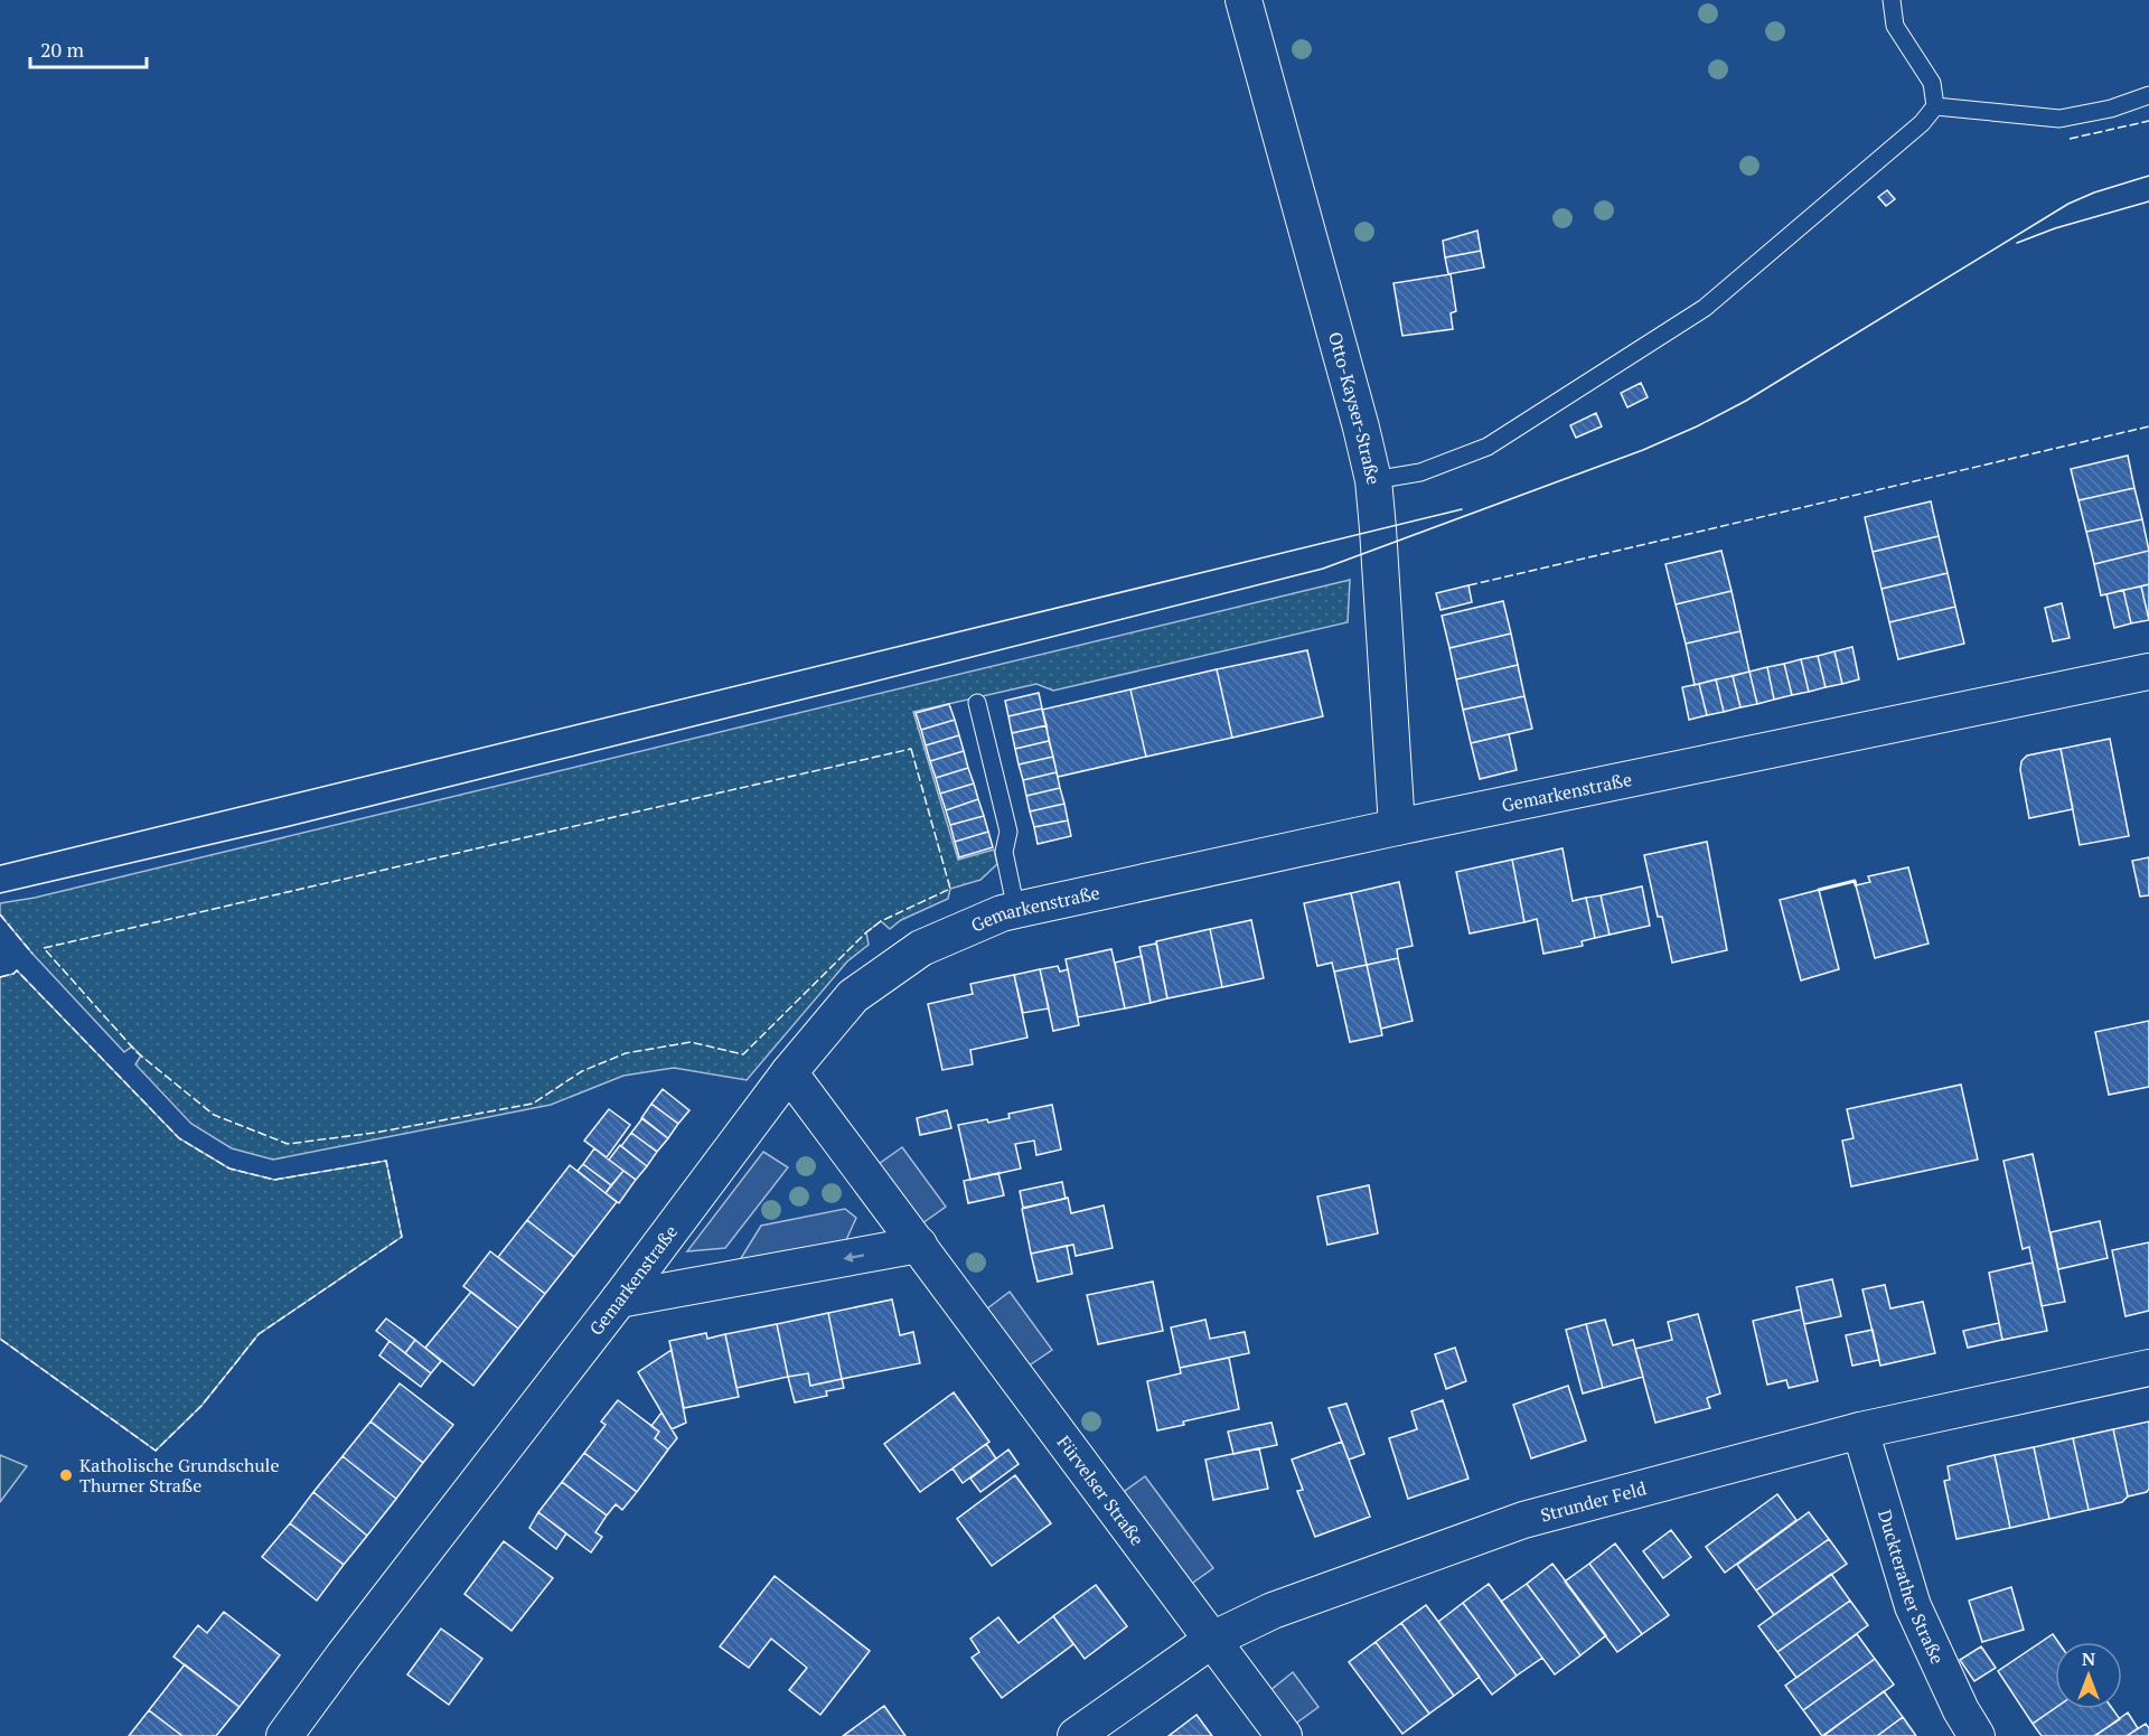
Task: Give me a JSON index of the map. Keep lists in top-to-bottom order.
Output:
{
  "streets": {
    "street": [
      "Otto-Kayser-Straße",
      "Gemarkenstraße",
      "Fürvelser Straße",
      "Strunder Feld",
      "Duckterather Straße"
    ]
  },
  "crossings": [
    ["Otto-Kayser-Straße", "Gemarkenstraße"],
    ["Gemarkenstraße", "Fürvelser Straße"],
    ["Fürvelser Straße", "Strunder Feld"],
    ["Strunder Feld", "Duckterather Straße"]
  ],
  "places": ["Katholische Grundschule Thurner Straße"],
  "scale_bar": "20 m",
  "north": "top"
}
